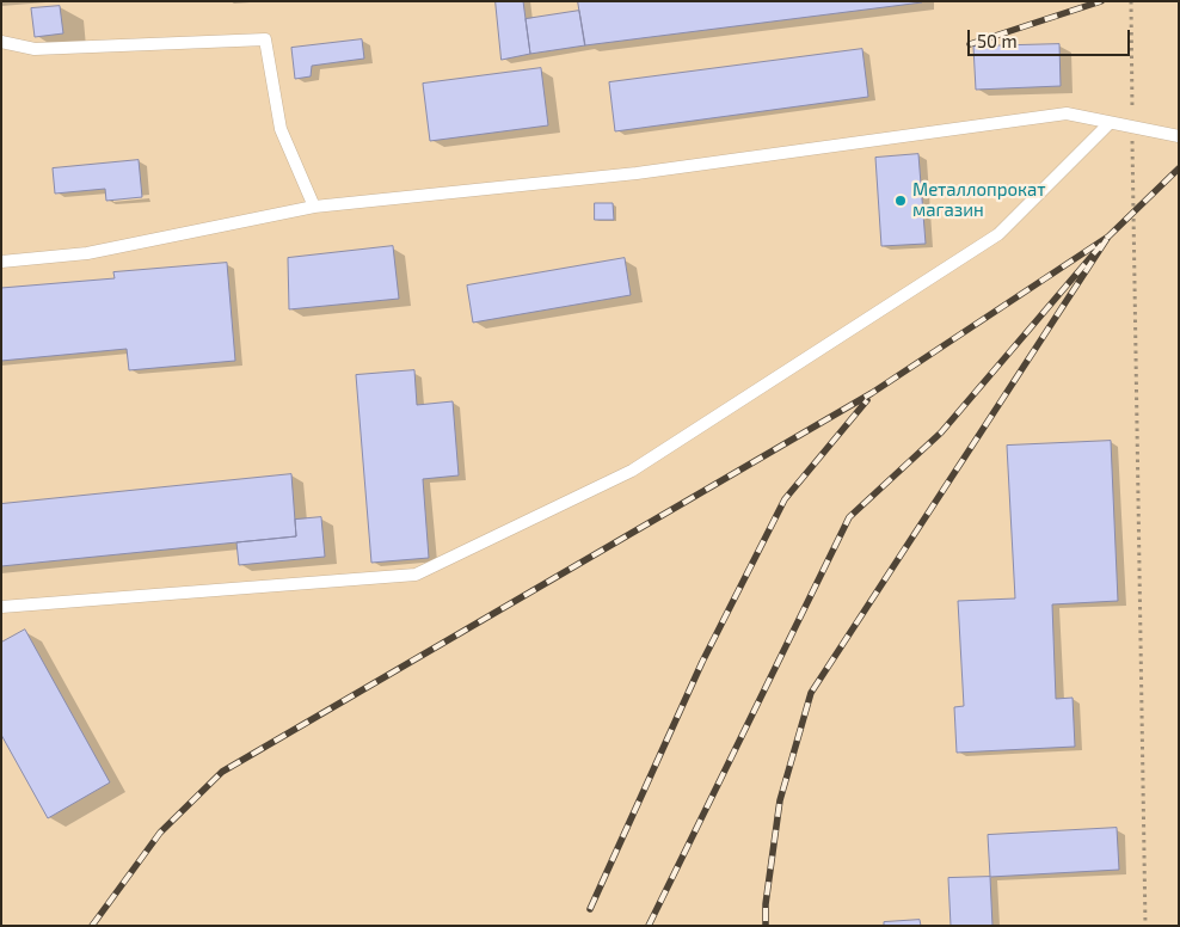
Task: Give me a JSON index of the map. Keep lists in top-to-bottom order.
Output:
{
  "places": ["Металлопрокат магазин"],
  "scale_bar": "50 m"
}
